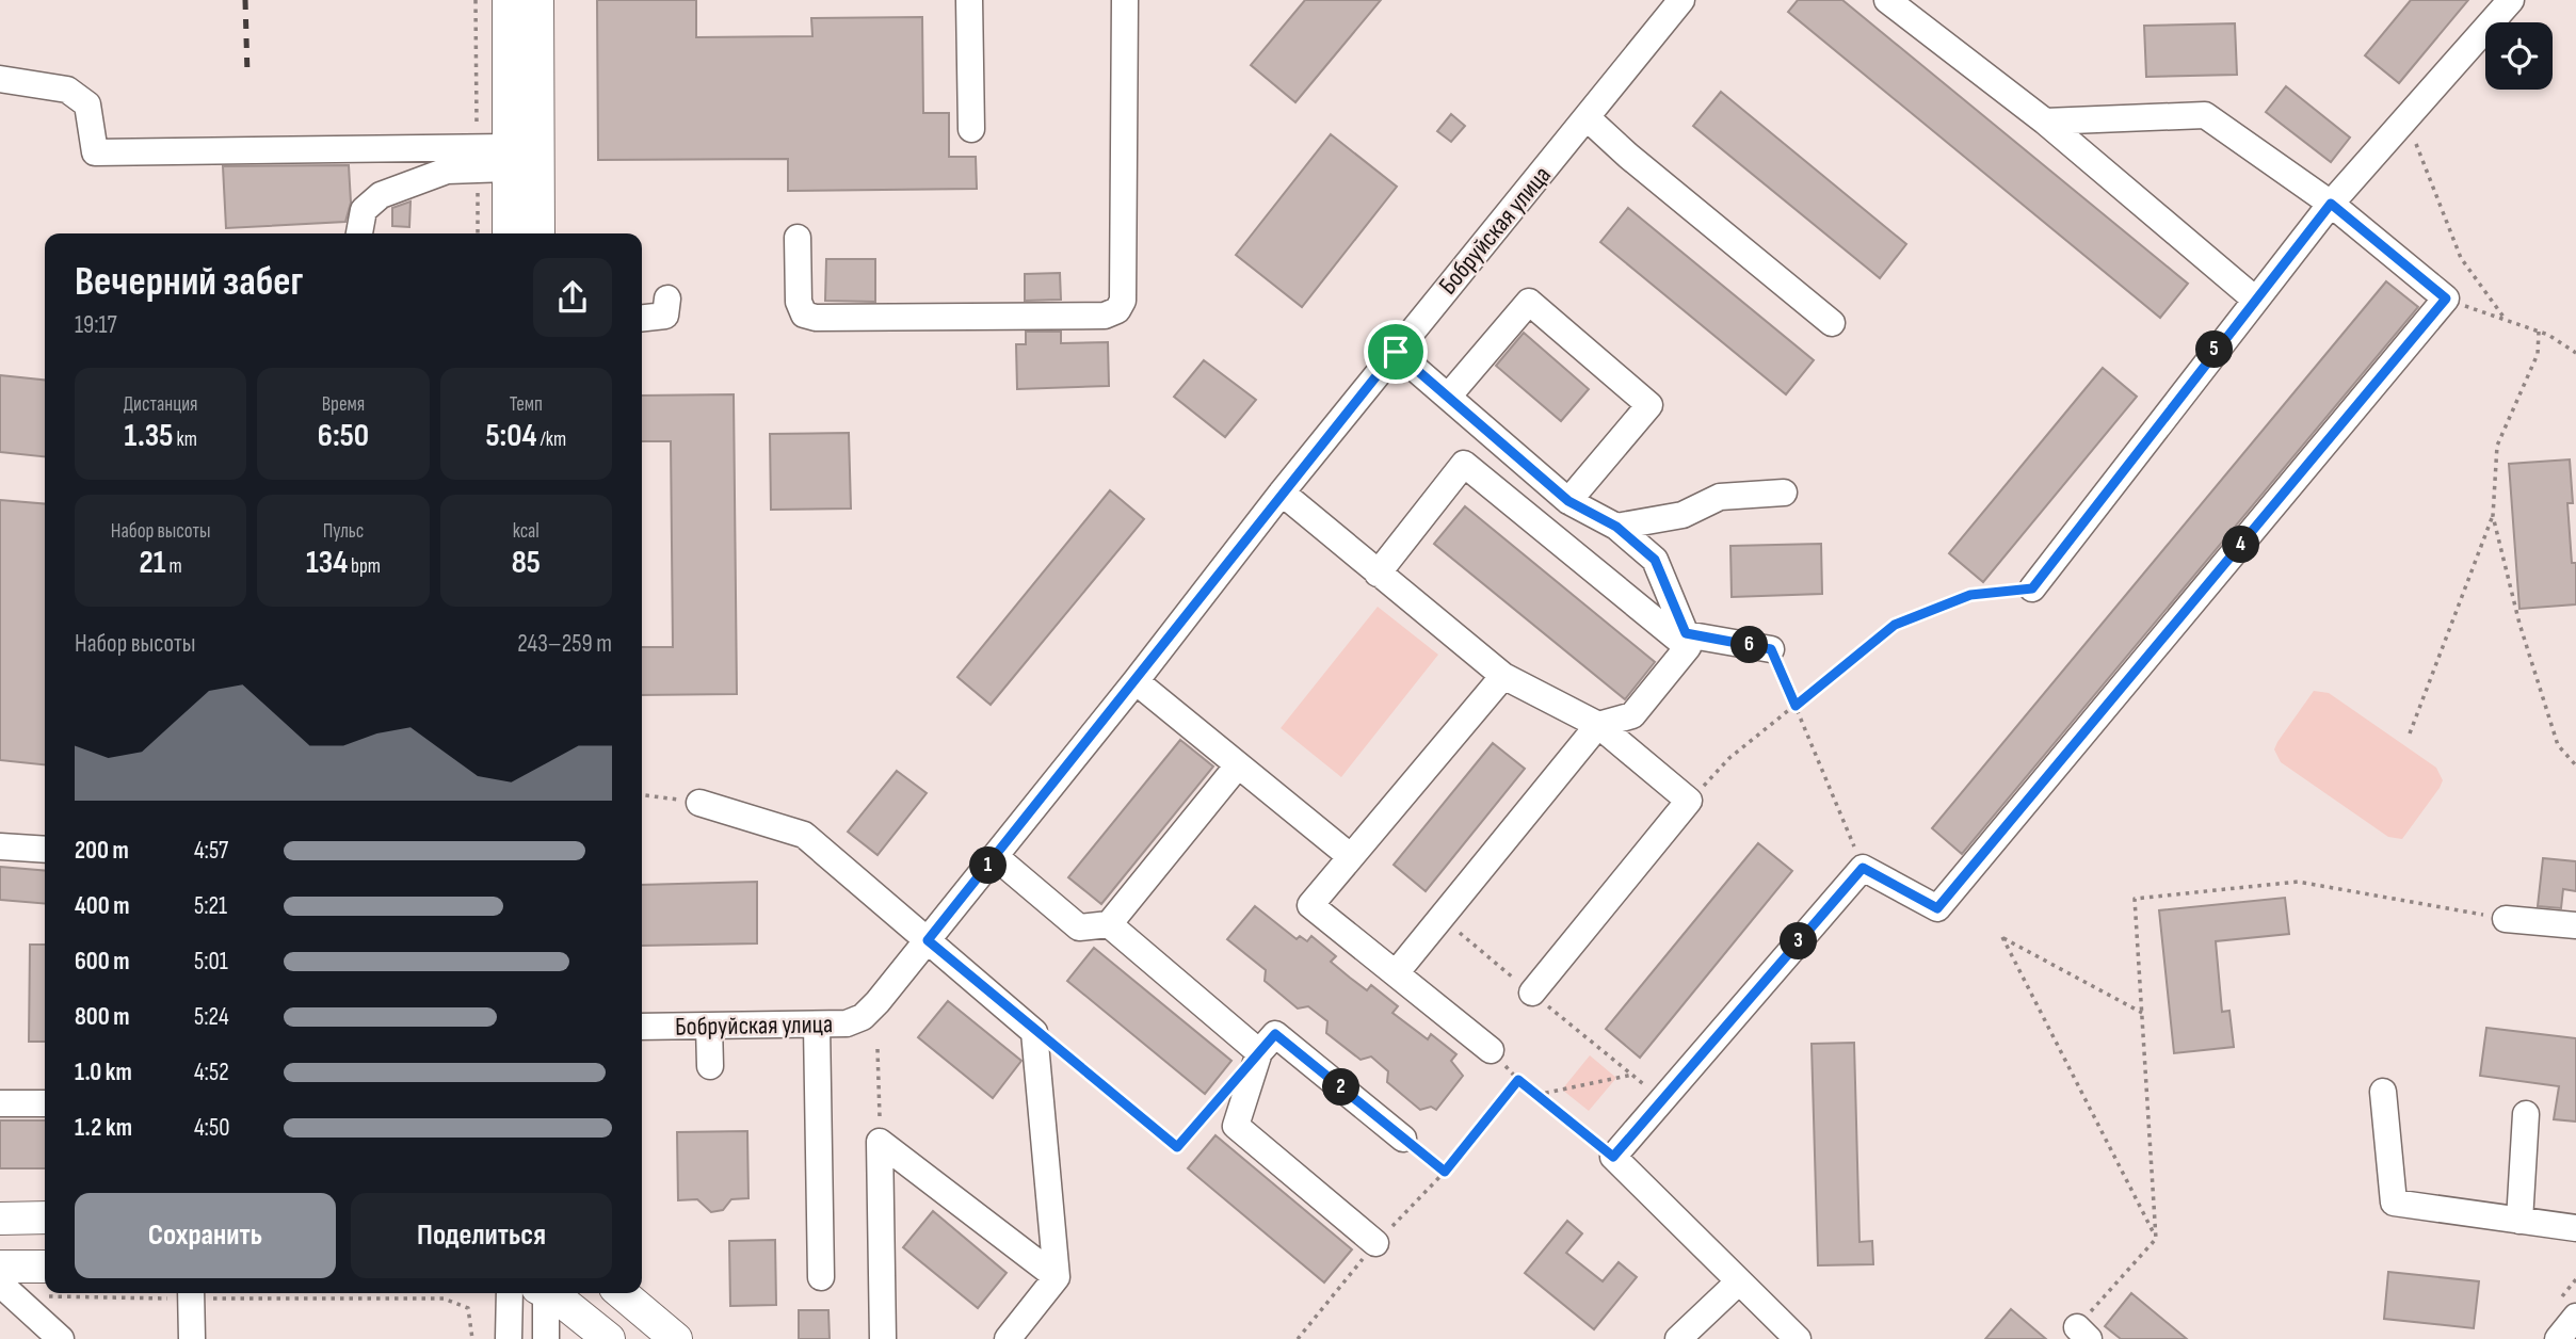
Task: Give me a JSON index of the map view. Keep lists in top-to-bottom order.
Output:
{
  "streets": {
    "street": ["Бобруйская улица"]
  },
  "page": {
    "heading": ["Вечерний забег", "19:17"],
    "pins": [
      "5",
      "4",
      "6",
      "1",
      "3",
      "2"
    ],
    "stats": [
      ["Дистанция", "1.35 km"],
      ["Время", "6:50"],
      ["Темп", "5:04 /km"],
      ["Набор высоты", "21 m"],
      ["Пульс", "134 bpm"],
      ["kcal", "85"]
    ],
    "chart": ["Набор высоты", "243–259 m"],
    "list": [
      {
        "name": "200 m",
        "note": "4:57"
      },
      {
        "name": "400 m",
        "note": "5:21"
      },
      {
        "name": "600 m",
        "note": "5:01"
      },
      {
        "name": "800 m",
        "note": "5:24"
      },
      {
        "name": "1.0 km",
        "note": "4:52"
      },
      {
        "name": "1.2 km",
        "note": "4:50"
      }
    ],
    "buttons": ["Сохранить", "Поделиться"]
  }
}
